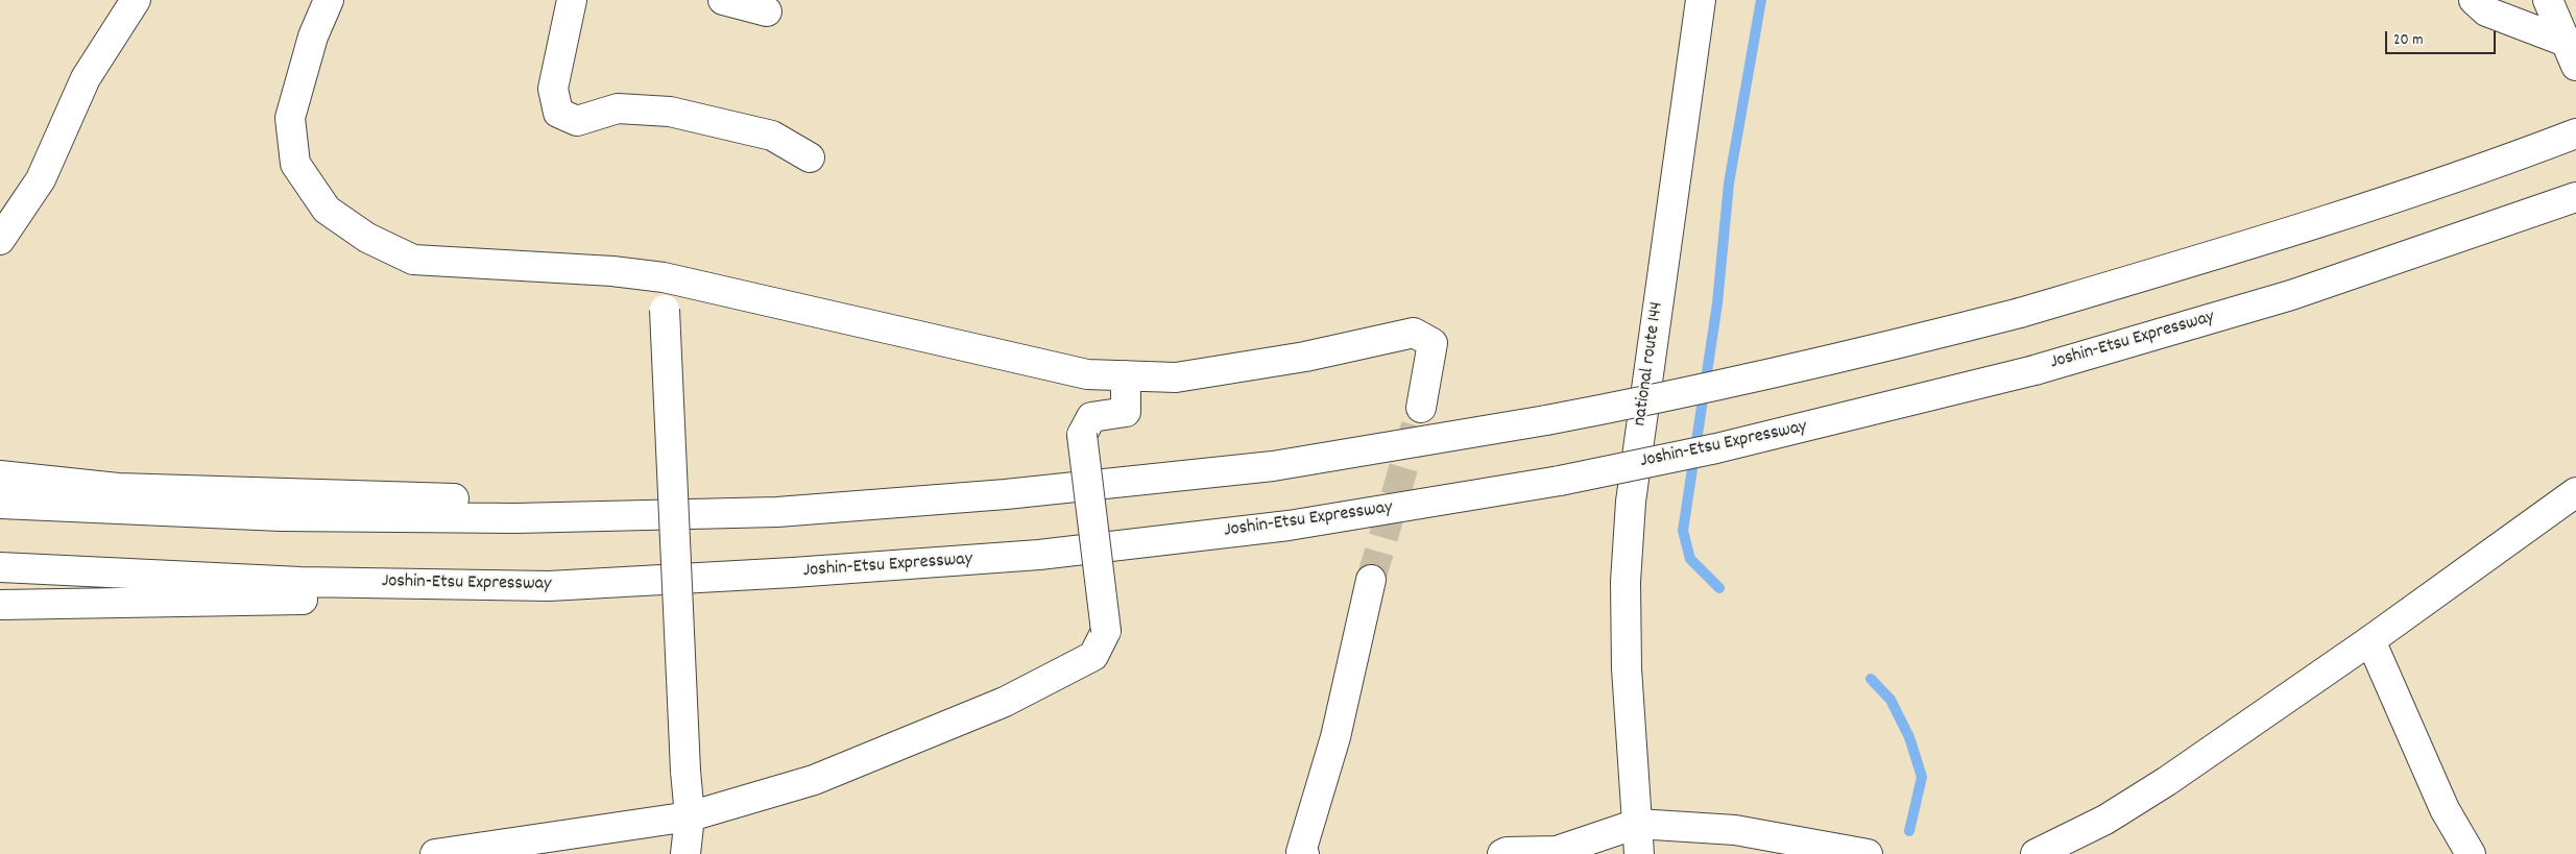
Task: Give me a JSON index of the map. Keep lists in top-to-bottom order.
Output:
{
  "streets": {
    "main road": ["Joshin-Etsu Expressway", "national route 144"]
  },
  "scale_bar": "20 m"
}
